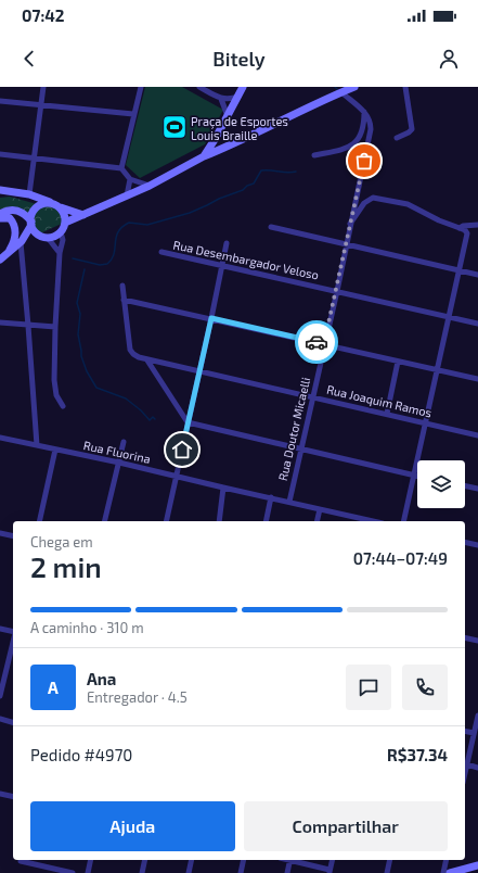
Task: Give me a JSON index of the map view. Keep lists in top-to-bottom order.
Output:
{
  "streets": {
    "street": [
      "Rua Desembargador Veloso",
      "Rua Joaquim Ramos",
      "Rua Doutor Micaelli",
      "Rua Fluorina"
    ]
  },
  "crossings": [
    ["Rua Desembargador Veloso", "Rua Doutor Micaelli"],
    ["Rua Joaquim Ramos", "Rua Doutor Micaelli"],
    ["Rua Doutor Micaelli", "Rua Fluorina"]
  ],
  "places": {
    "sports": ["Praça de Esportes Louis Braille"]
  },
  "page": {
    "status": "07:42",
    "header": "Bitely",
    "heading": ["2 min", "Chega em", "07:44–07:49"],
    "panel": [
      "Ana",
      "Entregador · 4.5",
      "Pedido #4970",
      "R$37.34"
    ],
    "bar": "A caminho · 310 m",
    "round": "A",
    "buttons": ["Ajuda", "Compartilhar"]
  }
}
